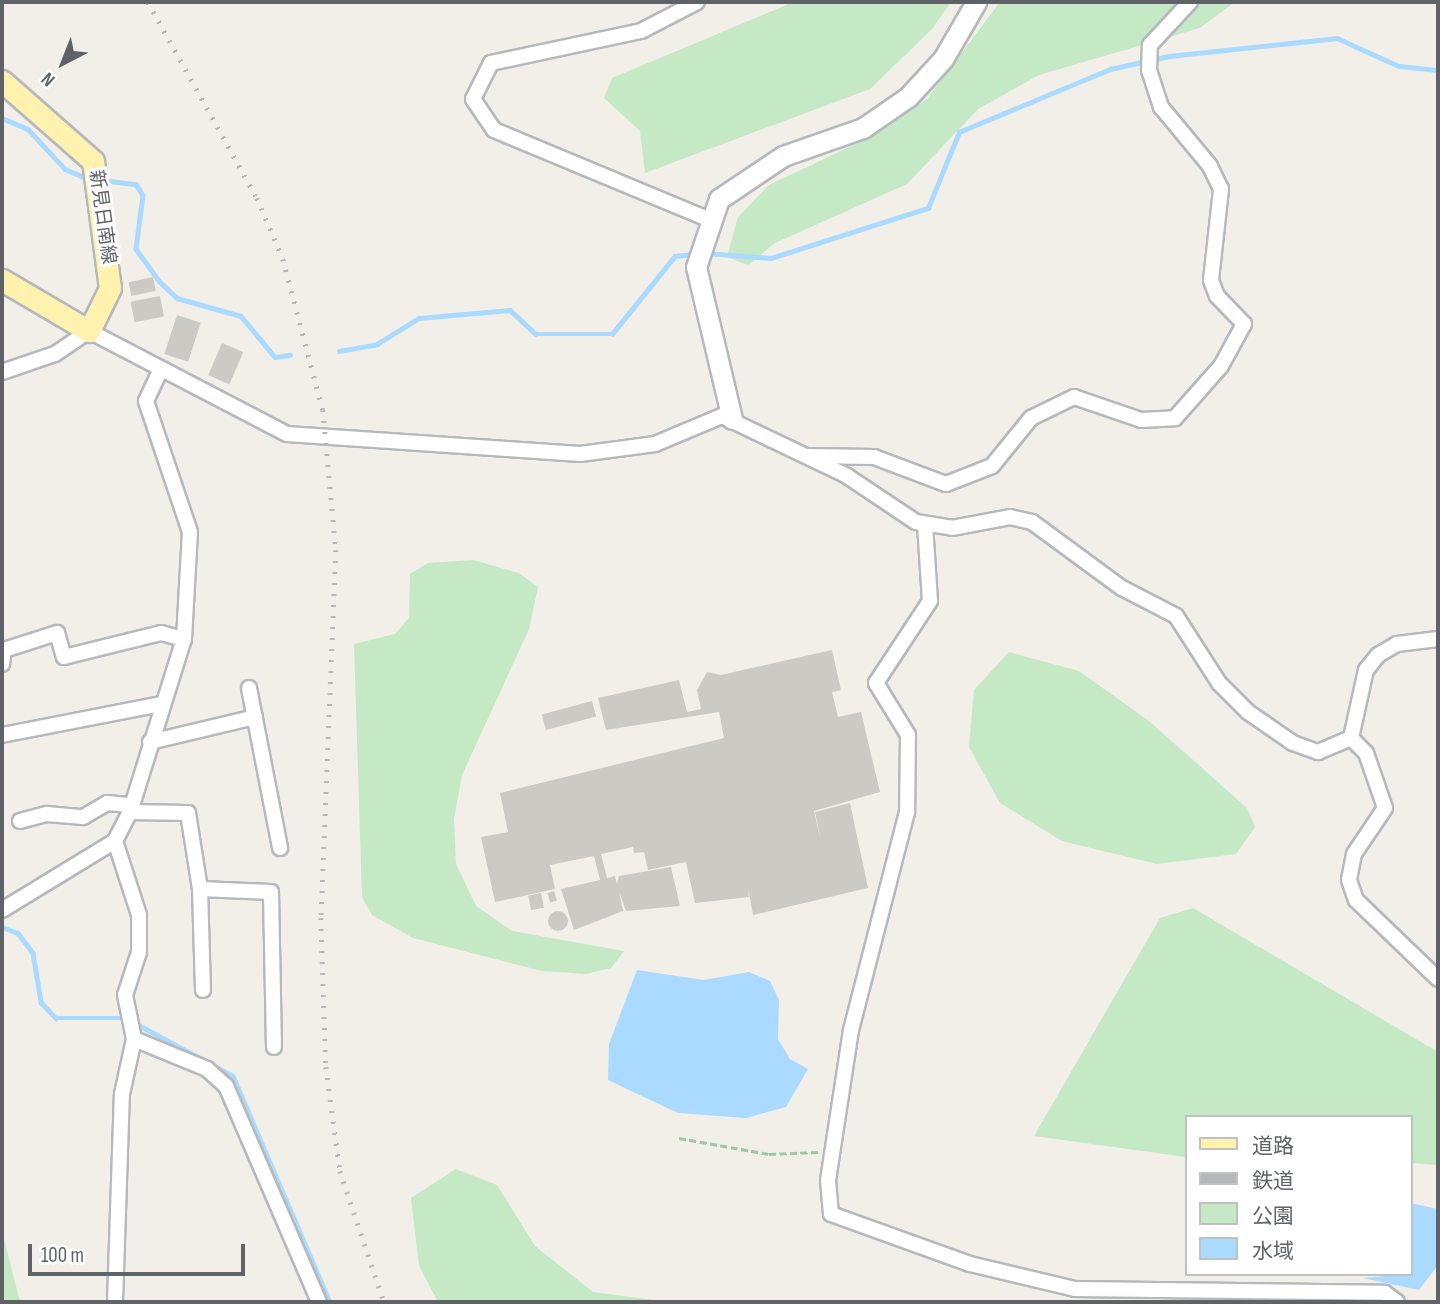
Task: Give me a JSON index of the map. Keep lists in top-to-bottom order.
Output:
{
  "streets": {
    "main road": ["新見日南線"]
  },
  "legend": [
    "道路",
    "鉄道",
    "公園",
    "水域"
  ],
  "scale_bar": "100 m",
  "north": "bottom left"
}
